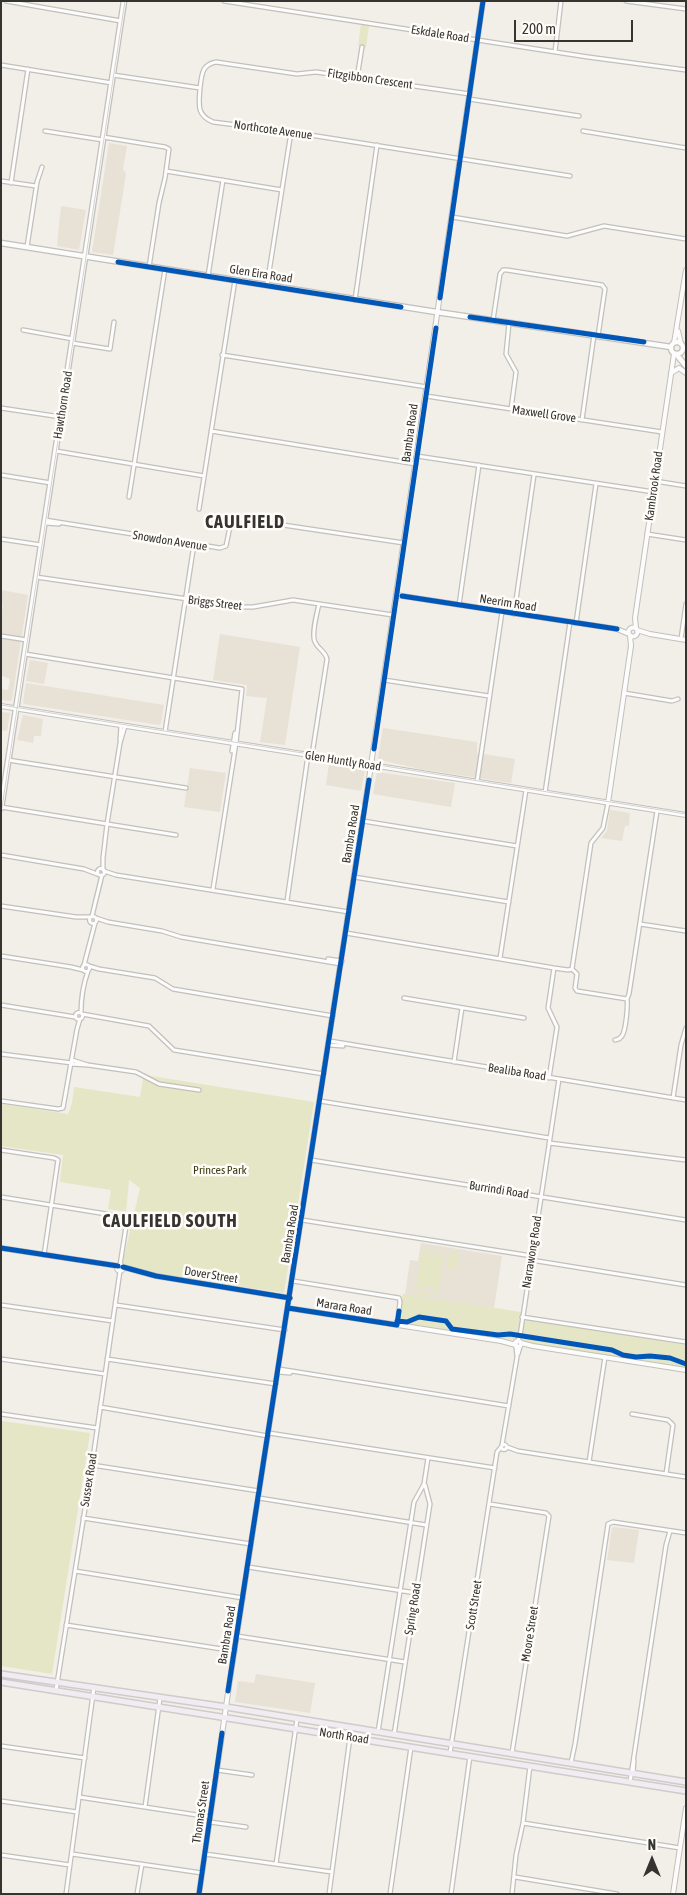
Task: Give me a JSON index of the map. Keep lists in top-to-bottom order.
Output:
{
  "streets": {
    "highway": ["North Road"],
    "main road": ["Glen Eira Road", "Hawthorn Road"],
    "street": [
      "Eskdale Road",
      "Fitzgibbon Crescent",
      "Northcote Avenue",
      "Maxwell Grove",
      "Bambra Road",
      "Kambrook Road",
      "Snowdon Avenue",
      "Briggs Street",
      "Neerim Road",
      "Glen Huntly Road",
      "Bealiba Road",
      "Burrindi Road",
      "Narrawong Road",
      "Dover Street",
      "Marara Road",
      "Sussex Road",
      "Scott Street",
      "Spring Road",
      "Moore Street",
      "Thomas Street"
    ]
  },
  "crossings": [
    ["Eskdale Road", "Bambra Road"],
    ["Fitzgibbon Crescent", "Northcote Avenue"],
    ["Fitzgibbon Crescent", "Bambra Road"],
    ["Northcote Avenue", "Bambra Road"],
    ["Glen Eira Road", "Hawthorn Road"],
    ["Glen Eira Road", "Bambra Road"],
    ["Glen Eira Road", "Kambrook Road"],
    ["Hawthorn Road", "Snowdon Avenue"],
    ["Hawthorn Road", "Briggs Street"],
    ["Hawthorn Road", "Glen Huntly Road"],
    ["Maxwell Grove", "Bambra Road"],
    ["Maxwell Grove", "Kambrook Road"],
    ["Bambra Road", "Snowdon Avenue"],
    ["Bambra Road", "Briggs Street"],
    ["Bambra Road", "Neerim Road"],
    ["Bambra Road", "Glen Huntly Road"],
    ["Bambra Road", "Bealiba Road"],
    ["Bambra Road", "Burrindi Road"],
    ["Bambra Road", "Dover Street"],
    ["Bambra Road", "Marara Road"],
    ["Bambra Road", "North Road"],
    ["Bambra Road", "Thomas Street"],
    ["Kambrook Road", "Neerim Road"],
    ["Kambrook Road", "Glen Huntly Road"],
    ["Bealiba Road", "Narrawong Road"],
    ["Burrindi Road", "Narrawong Road"],
    ["Narrawong Road", "Marara Road"],
    ["Narrawong Road", "Scott Street"],
    ["Dover Street", "Sussex Road"],
    ["Sussex Road", "North Road"],
    ["Scott Street", "Moore Street"],
    ["Scott Street", "North Road"],
    ["Spring Road", "North Road"],
    ["Moore Street", "North Road"],
    ["North Road", "Thomas Street"]
  ],
  "districts": ["CAULFIELD", "CAULFIELD SOUTH"],
  "parks": ["Princes Park"],
  "scale_bar": "200 m",
  "north": "top"
}
